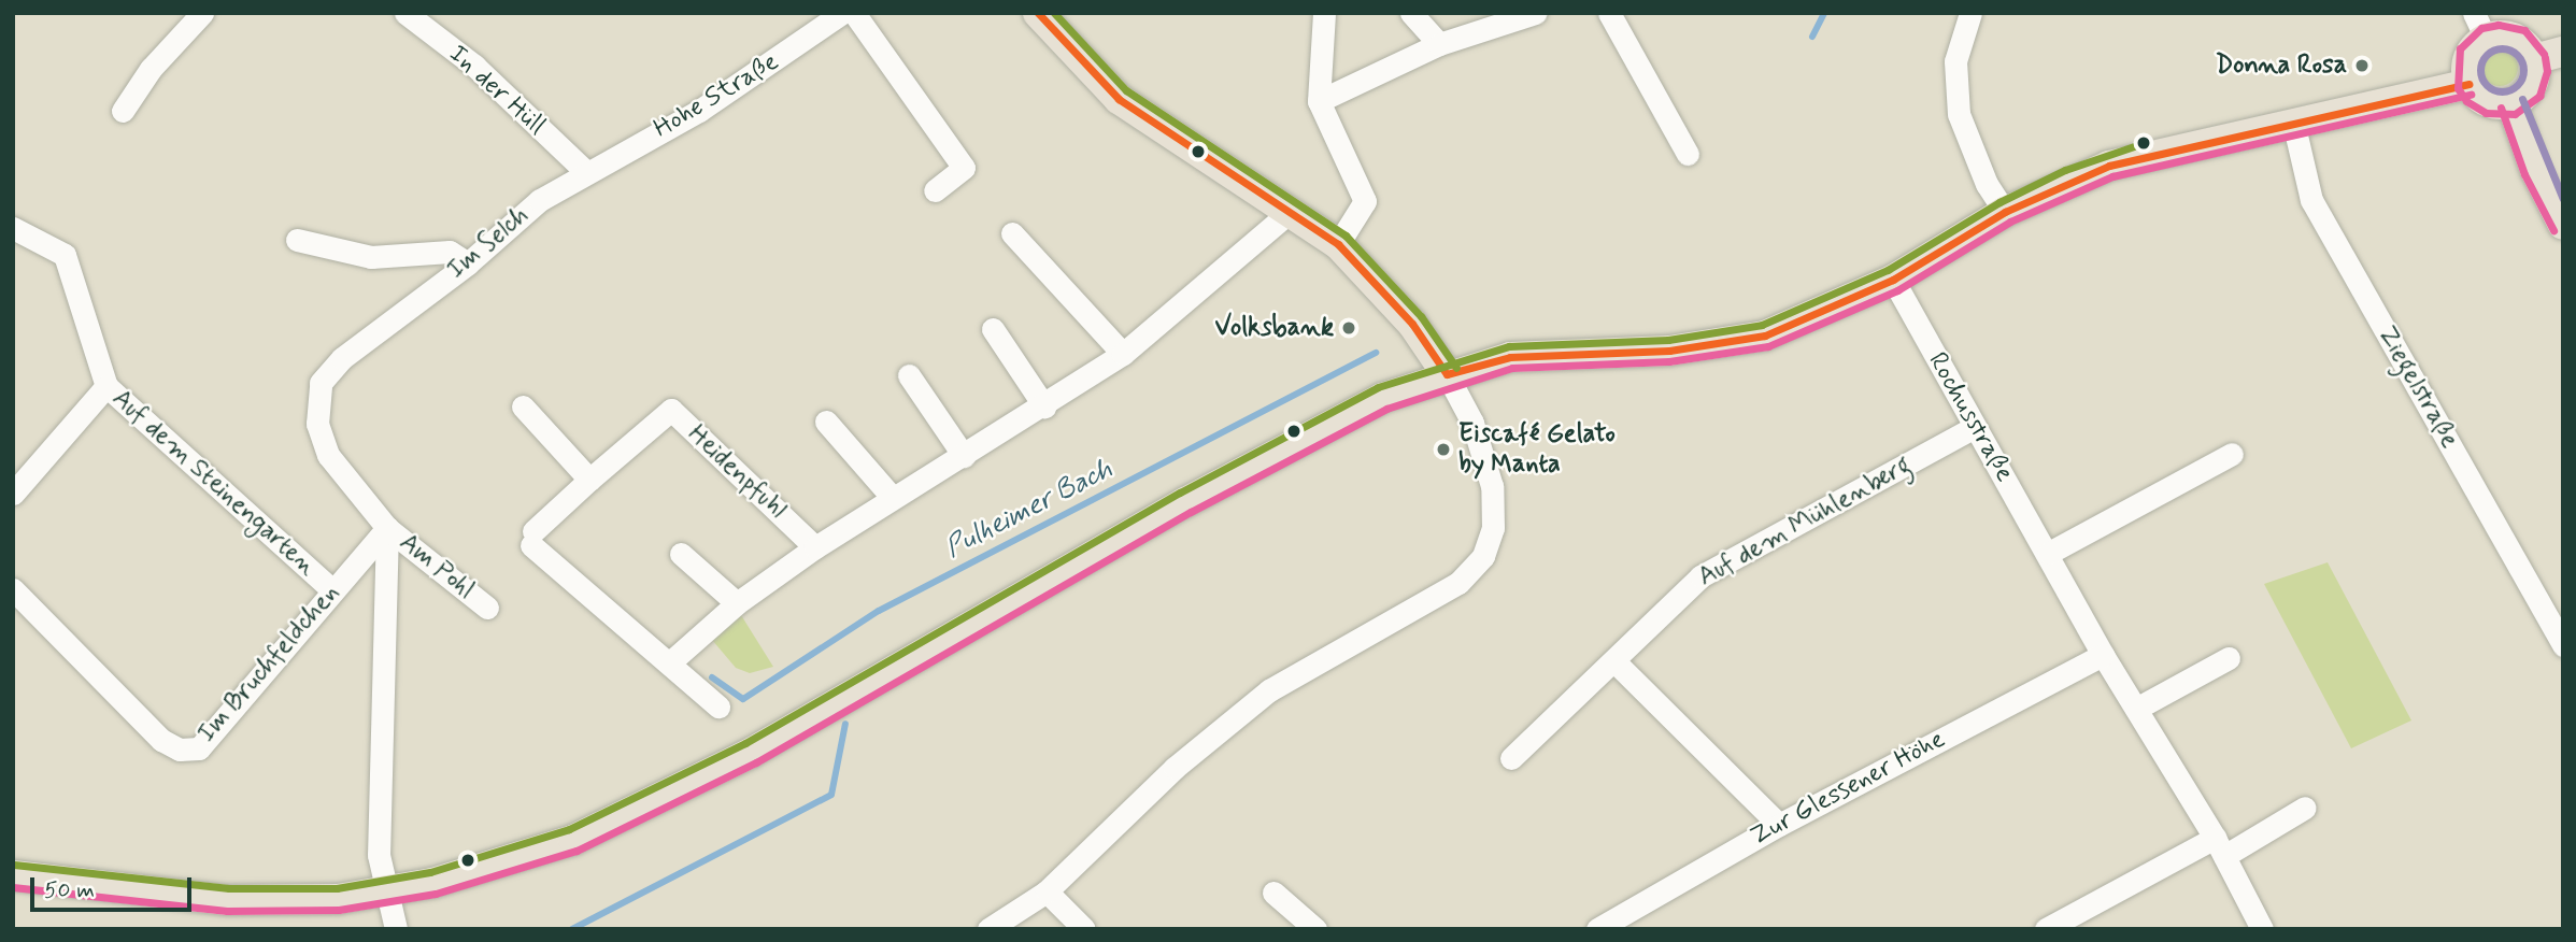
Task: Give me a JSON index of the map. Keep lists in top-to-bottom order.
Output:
{
  "streets": {
    "street": [
      "In der Hüll",
      "Hohe Straße",
      "Im Selch",
      "Ziegelstraße",
      "Rochusstraße",
      "Heidenpfuhl",
      "Auf dem Steinengarten",
      "Auf dem Mühlenberg",
      "Am Pohl",
      "Im Bruchfeldchen",
      "Zur Glessener Höhe"
    ]
  },
  "crossings": [
    ["In der Hüll", "Hohe Straße"],
    ["In der Hüll", "Im Selch"],
    ["Hohe Straße", "Im Selch"],
    ["Im Selch", "Am Pohl"],
    ["Im Selch", "Im Bruchfeldchen"],
    ["Rochusstraße", "Auf dem Mühlenberg"],
    ["Rochusstraße", "Zur Glessener Höhe"],
    ["Auf dem Steinengarten", "Im Bruchfeldchen"],
    ["Am Pohl", "Im Bruchfeldchen"]
  ],
  "water": ["Pulheimer Bach"],
  "places": ["Donna Rosa", "Volksbank", "Eiscafé Gelato by Manta"],
  "scale_bar": "50 m"
}
